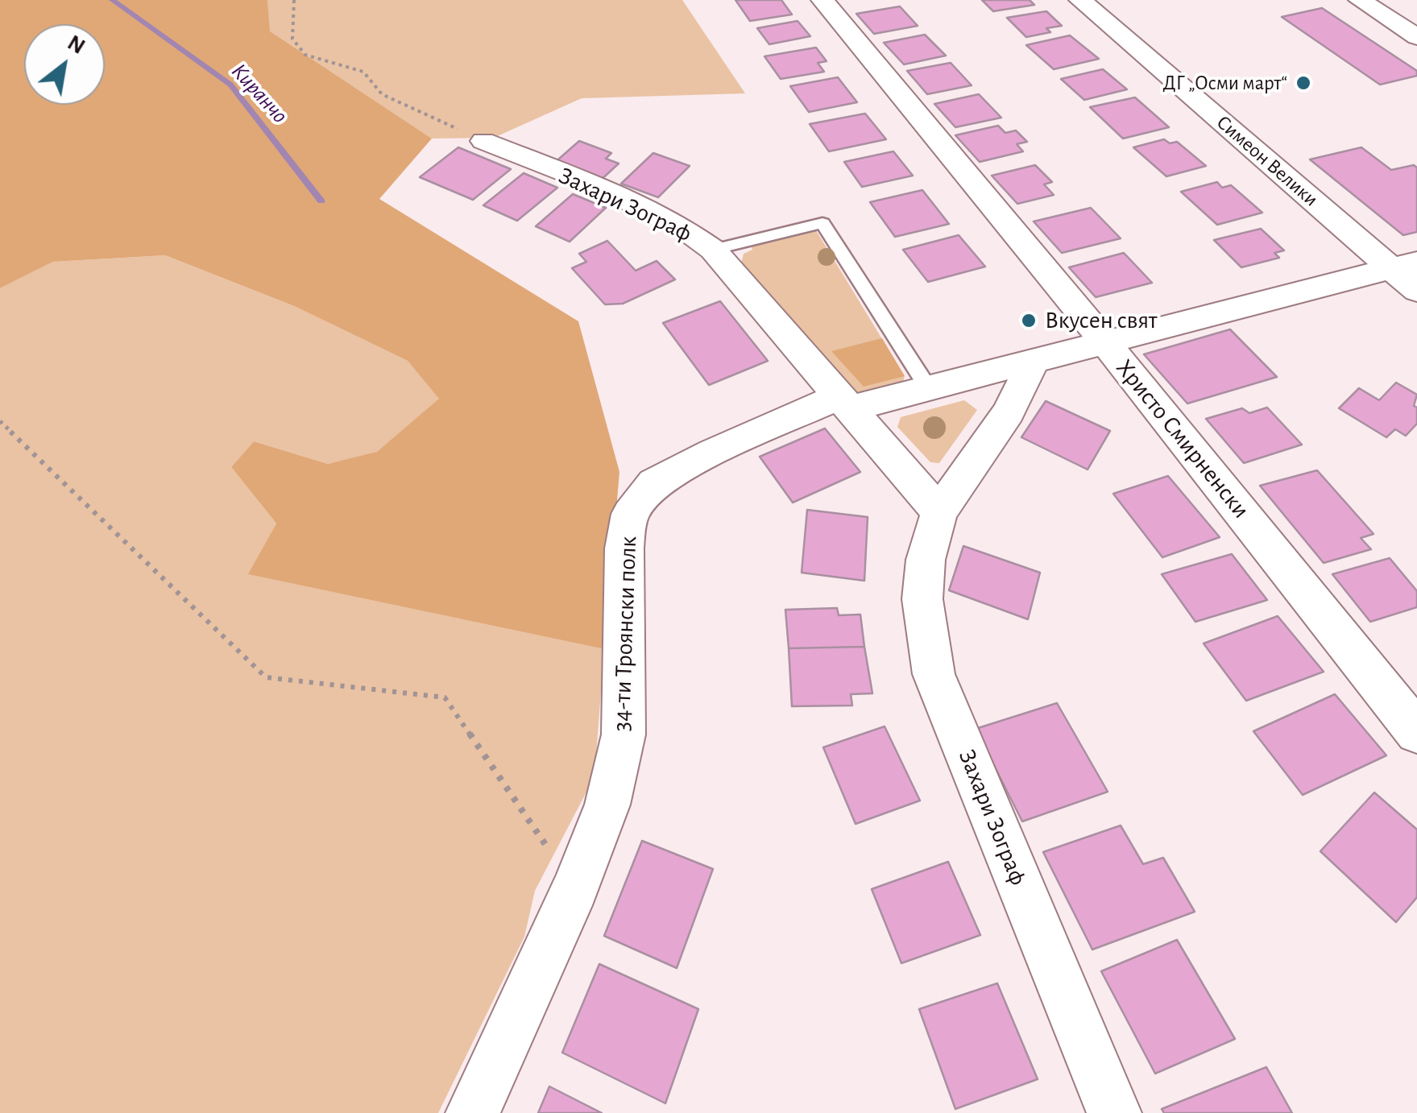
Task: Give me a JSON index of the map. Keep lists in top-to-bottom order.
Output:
{
  "streets": {
    "street": [
      "Симеон Велики",
      "Захари Зограф",
      "Христо Смирненски",
      "34-ти Троянски полк"
    ]
  },
  "crossings": [
    ["Захари Зограф", "34-ти Троянски полк"]
  ],
  "water": ["Киранчо"],
  "places": ["ДГ „Осми март“", "Вкусен свят"],
  "north": "top right"
}
